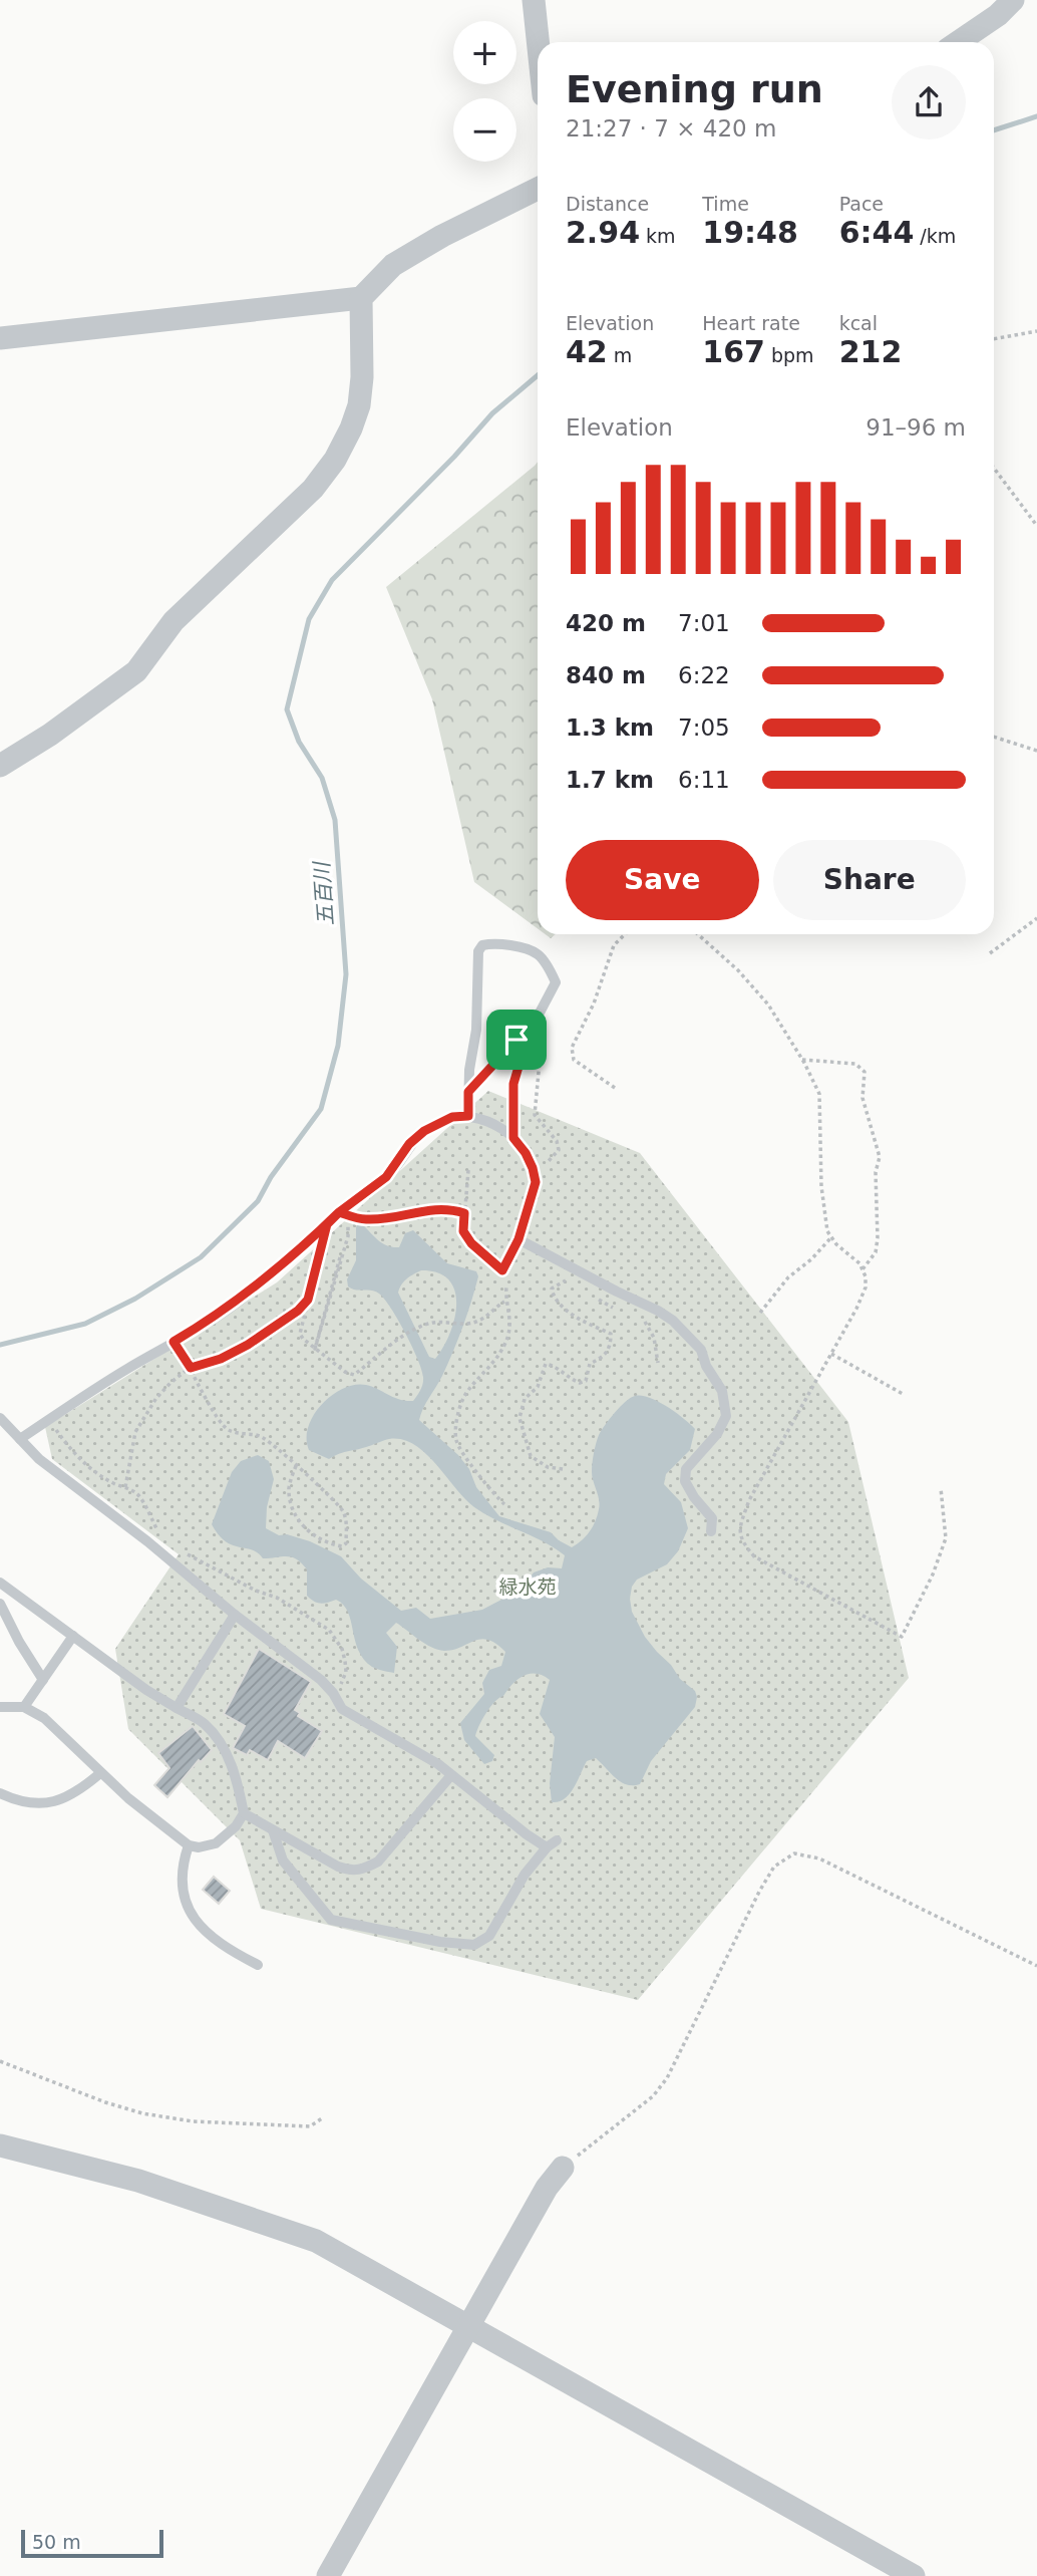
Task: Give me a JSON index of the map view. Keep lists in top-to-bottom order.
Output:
{
  "water": ["五百川"],
  "parks": ["緑水苑"],
  "scale_bar": "50 m",
  "page": {
    "map_buttons": ["+", "−"],
    "heading": ["Evening run", "21:27 · 7 × 420 m"],
    "stats": [
      ["Distance", "2.94 km"],
      ["Time", "19:48"],
      ["Pace", "6:44 /km"],
      ["Elevation", "42 m"],
      ["Heart rate", "167 bpm"],
      ["kcal", "212"]
    ],
    "chart": ["Elevation", "91–96 m"],
    "list": [
      {
        "name": "420 m",
        "note": "7:01"
      },
      {
        "name": "840 m",
        "note": "6:22"
      },
      {
        "name": "1.3 km",
        "note": "7:05"
      },
      {
        "name": "1.7 km",
        "note": "6:11"
      }
    ],
    "buttons": ["Save", "Share"],
    "scale": "50 m"
  }
}
